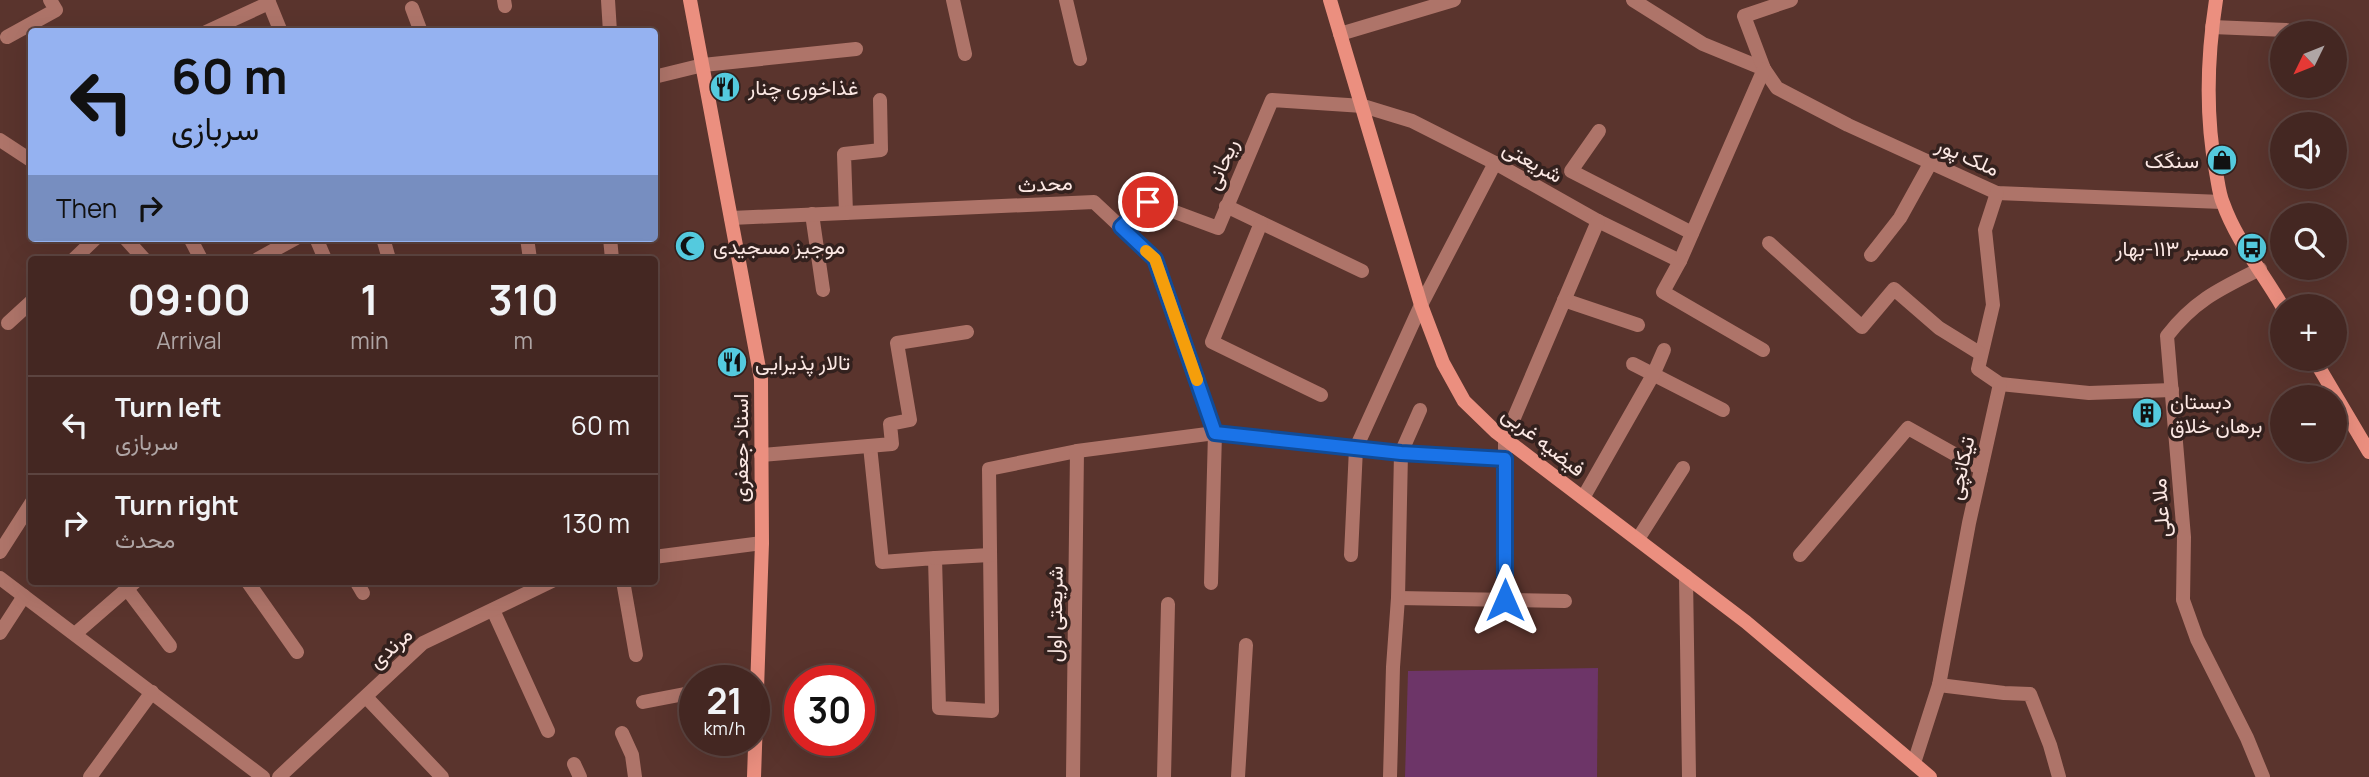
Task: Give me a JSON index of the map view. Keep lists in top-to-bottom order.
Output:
{
  "streets": {
    "street": [
      "ملک پور",
      "شریعتی",
      "ریحانی",
      "محدث",
      "فیضیه غربی",
      "استاد جعفری",
      "تیکانچی",
      "ملا علی",
      "شریعتی اول",
      "مرندی"
    ]
  },
  "crossings": [
    ["شریعتی", "ریحانی"],
    ["شریعتی", "فیضیه غربی"],
    ["ریحانی", "محدث"],
    ["ریحانی", "فیضیه غربی"],
    ["محدث", "استاد جعفری"],
    ["فیضیه غربی", "تیکانچی"]
  ],
  "places": {
    "restaurant": ["غذاخوری چنار", "تالار پذیرایی"],
    "shop": ["سنگک"],
    "mosque": ["موجیز مسجیدی"],
    "bus stop": ["مسیر ۱۱۳-بهار"],
    "building": ["دبستان برهان خلاق"]
  },
  "north": "bottom left",
  "page": {
    "map_buttons": ["+", "−"],
    "turn": ["60 m", "سربازی"],
    "then": "Then",
    "eta": [
      "09:00",
      "Arrival",
      "1",
      "min",
      "310",
      "m"
    ],
    "list": [
      {
        "name": "Turn left",
        "note": "سربازی",
        "value": "60 m"
      },
      {
        "name": "Turn right",
        "note": "محدث",
        "value": "130 m"
      }
    ],
    "speed": "21 km/h",
    "limit": "30"
  }
}
